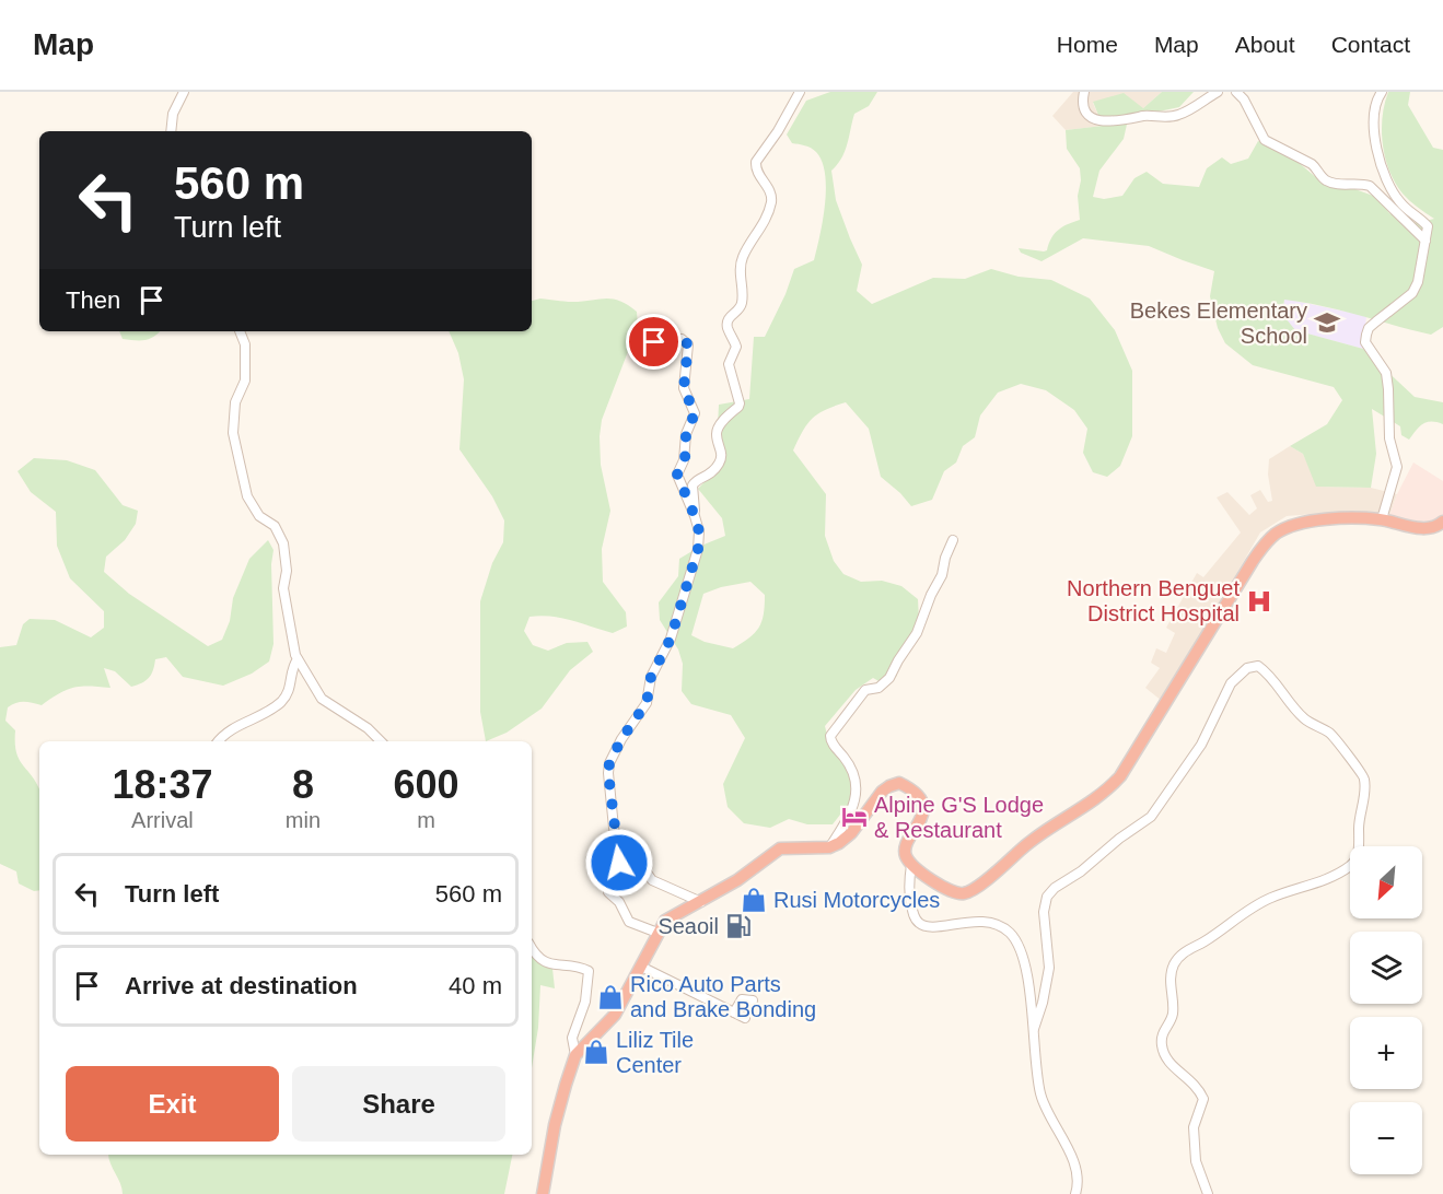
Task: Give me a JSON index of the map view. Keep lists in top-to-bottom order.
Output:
{
  "places": {
    "school or university": ["Bekes Elementary School"],
    "hospital": ["Northern Benguet District Hospital"],
    "hotel": ["Alpine G'S Lodge & Restaurant"],
    "shop": ["Rusi Motorcycles", "Rico Auto Parts and Brake Bonding", "Liliz Tile Center"],
    "fuel station": ["Seaoil"]
  },
  "north": "bottom left",
  "page": {
    "header": "Map",
    "nav": [
      "Home",
      "Map",
      "About",
      "Contact"
    ],
    "turn": ["560 m", "Turn left"],
    "then": "Then",
    "eta": [
      "18:37",
      "Arrival",
      "8",
      "min",
      "600",
      "m"
    ],
    "map_buttons": ["+", "−"],
    "list": [
      {
        "name": "Turn left",
        "value": "560 m"
      },
      {
        "name": "Arrive at destination",
        "value": "40 m"
      }
    ],
    "buttons": ["Exit", "Share"]
  }
}
